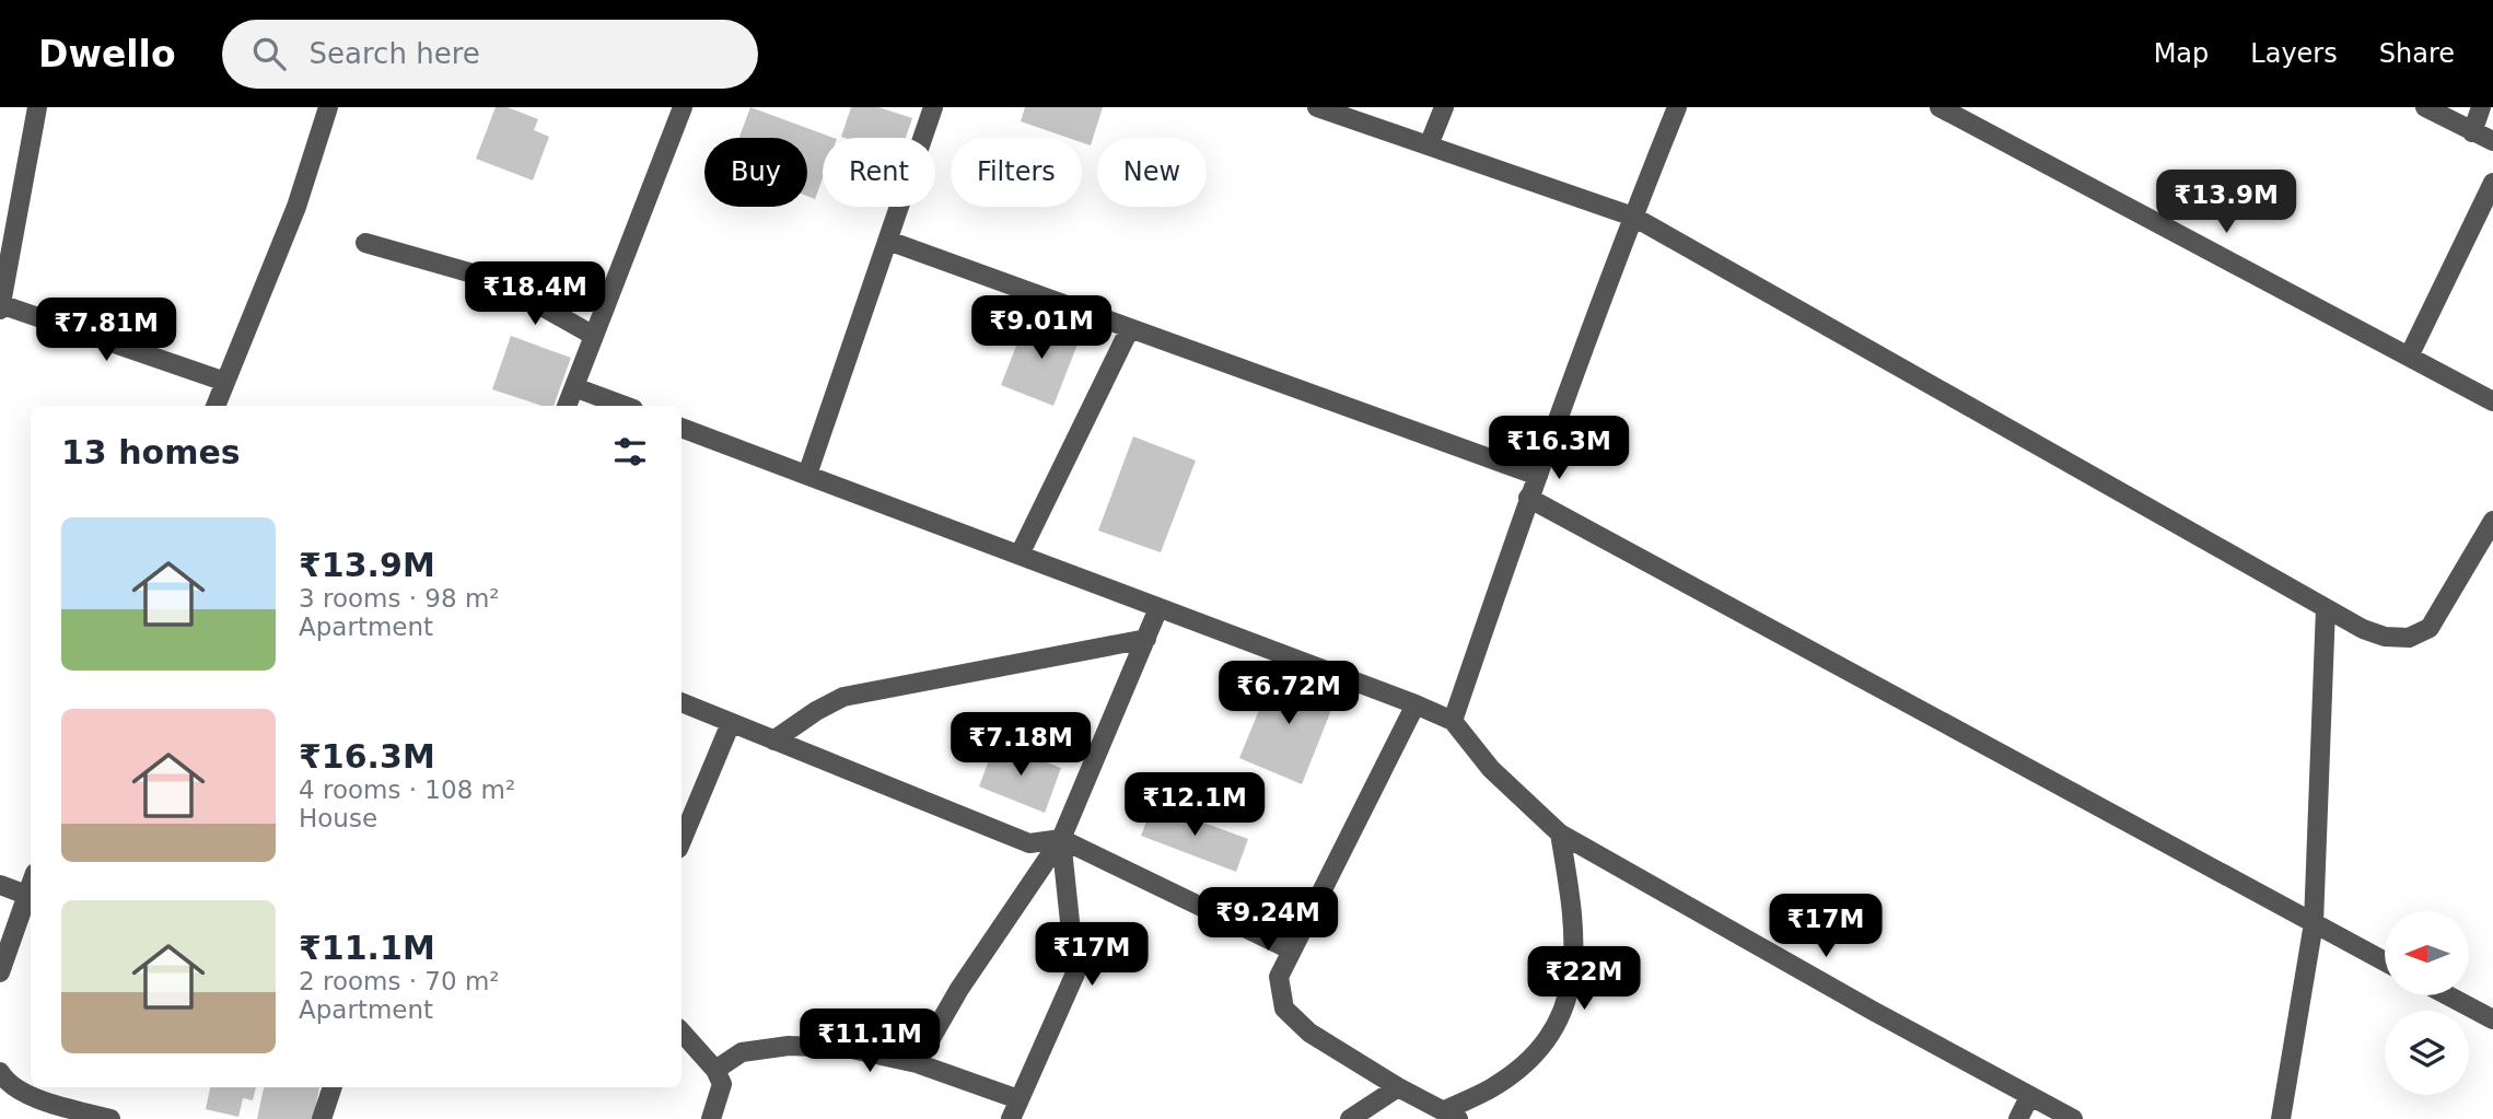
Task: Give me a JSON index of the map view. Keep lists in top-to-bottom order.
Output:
{
  "north": "left",
  "page": {
    "header": "Dwello",
    "search": "Search here",
    "nav": ["Map", "Layers", "Share"],
    "chip": [
      "Buy",
      "Rent",
      "Filters",
      "New"
    ],
    "price": [
      "₹13.9M",
      "₹18.4M",
      "₹9.01M",
      "₹7.81M",
      "₹16.3M",
      "₹6.72M",
      "₹7.18M",
      "₹12.1M",
      "₹9.24M",
      "₹17M",
      "₹17M",
      "₹22M",
      "₹11.1M"
    ],
    "heading": "13 homes",
    "list": [
      {
        "name": "₹13.9M",
        "note": "3 rooms · 98 m² · Apartment"
      },
      {
        "name": "₹16.3M",
        "note": "4 rooms · 108 m² · House"
      },
      {
        "name": "₹11.1M",
        "note": "2 rooms · 70 m² · Apartment"
      }
    ]
  }
}
